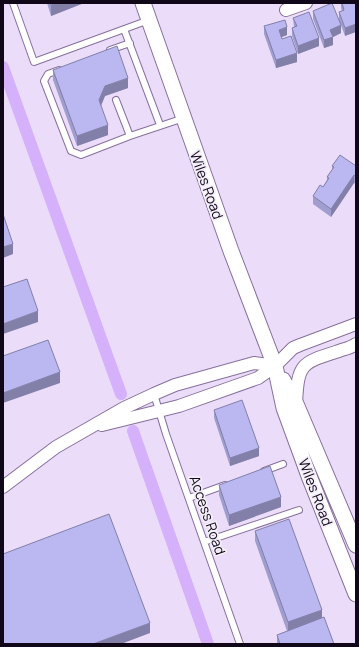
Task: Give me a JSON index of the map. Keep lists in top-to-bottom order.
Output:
{
  "streets": {
    "street": ["Wiles Road"],
    "lane": ["Access Road"]
  }
}
